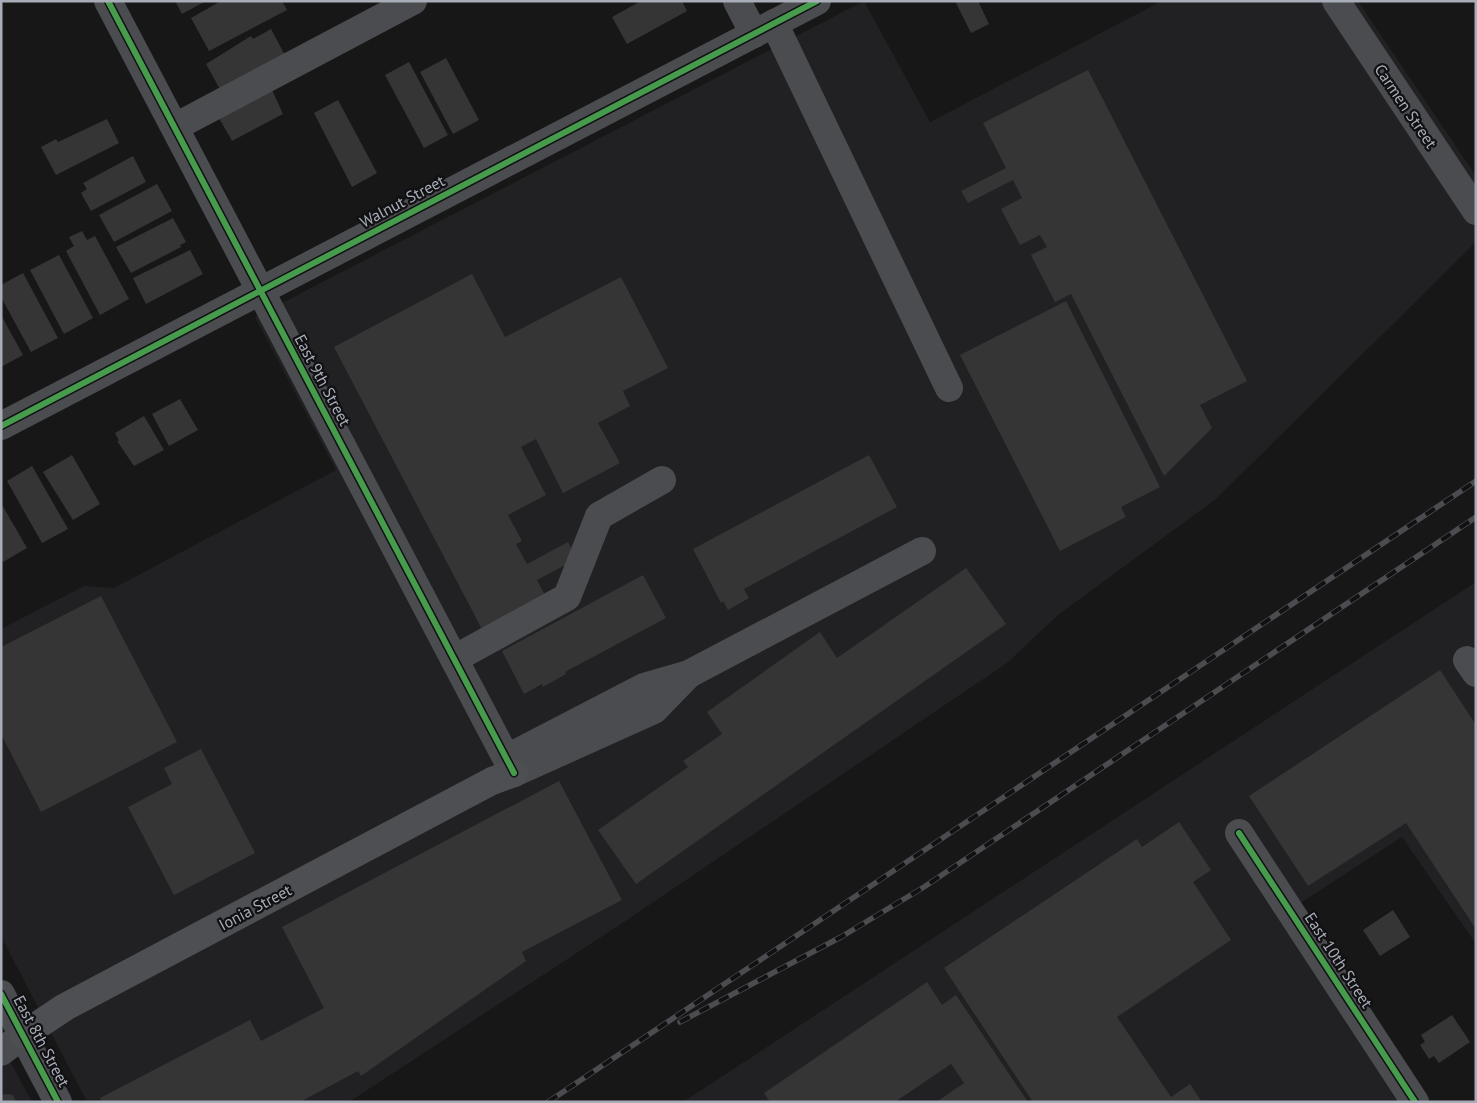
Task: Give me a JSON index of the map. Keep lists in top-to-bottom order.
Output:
{
  "streets": {
    "main road": ["Ionia Street"],
    "street": [
      "Carmen Street",
      "Walnut Street",
      "East 9th Street",
      "East 10th Street",
      "East 8th Street"
    ]
  },
  "crossings": [
    ["Walnut Street", "East 9th Street"],
    ["East 9th Street", "Ionia Street"],
    ["Ionia Street", "East 8th Street"]
  ]
}
